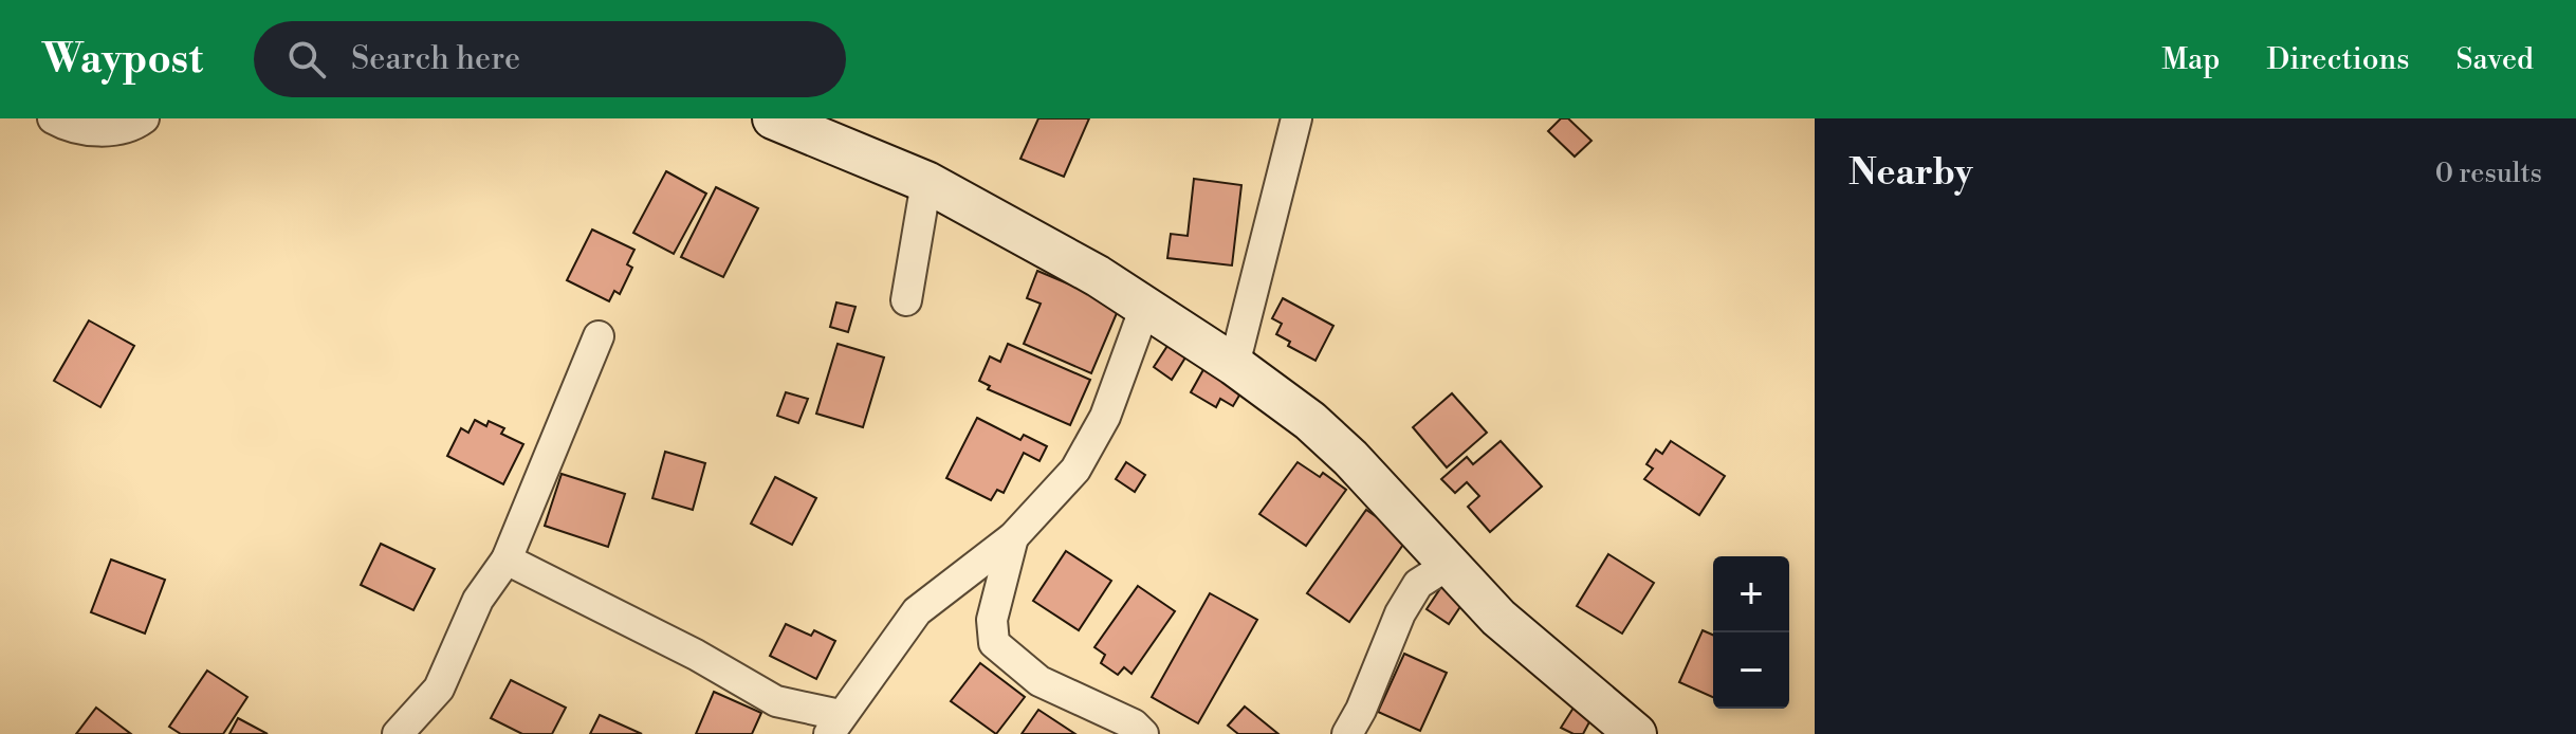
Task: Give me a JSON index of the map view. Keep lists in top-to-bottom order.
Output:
{
  "page": {
    "header": "Waypost",
    "search": "Search here",
    "nav": ["Map", "Directions", "Saved"],
    "heading": ["Nearby", "0 results"],
    "map_buttons": ["+", "−"]
  }
}
